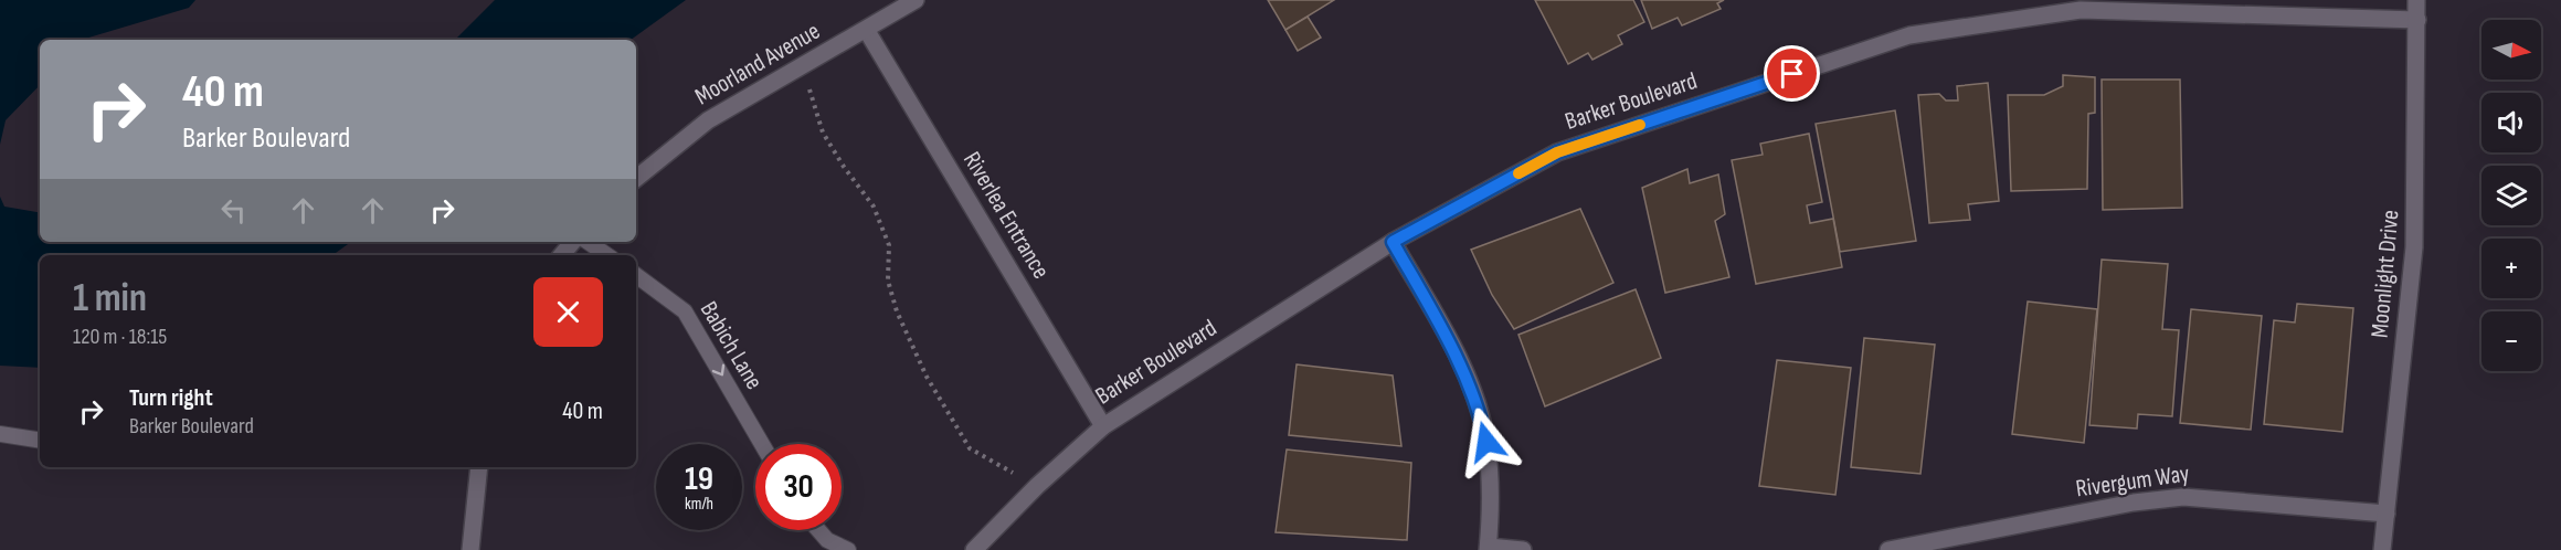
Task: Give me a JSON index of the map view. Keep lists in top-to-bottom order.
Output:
{
  "streets": {
    "street": [
      "Moorland Avenue",
      "Barker Boulevard",
      "Riverlea Entrance",
      "Moonlight Drive",
      "Rivergum Way"
    ],
    "lane": ["Babich Lane"]
  },
  "crossings": [
    ["Moorland Avenue", "Riverlea Entrance"],
    ["Barker Boulevard", "Riverlea Entrance"],
    ["Barker Boulevard", "Moonlight Drive"],
    ["Moonlight Drive", "Rivergum Way"]
  ],
  "one_way": ["Babich Lane"],
  "north": "right",
  "page": {
    "map_buttons": ["+", "−"],
    "turn": ["40 m", "Barker Boulevard"],
    "heading": ["1 min", "120 m · 18:15"],
    "list": [
      {
        "name": "Turn right",
        "note": "Barker Boulevard",
        "value": "40 m"
      }
    ],
    "speed": "19 km/h",
    "limit": "30"
  }
}
